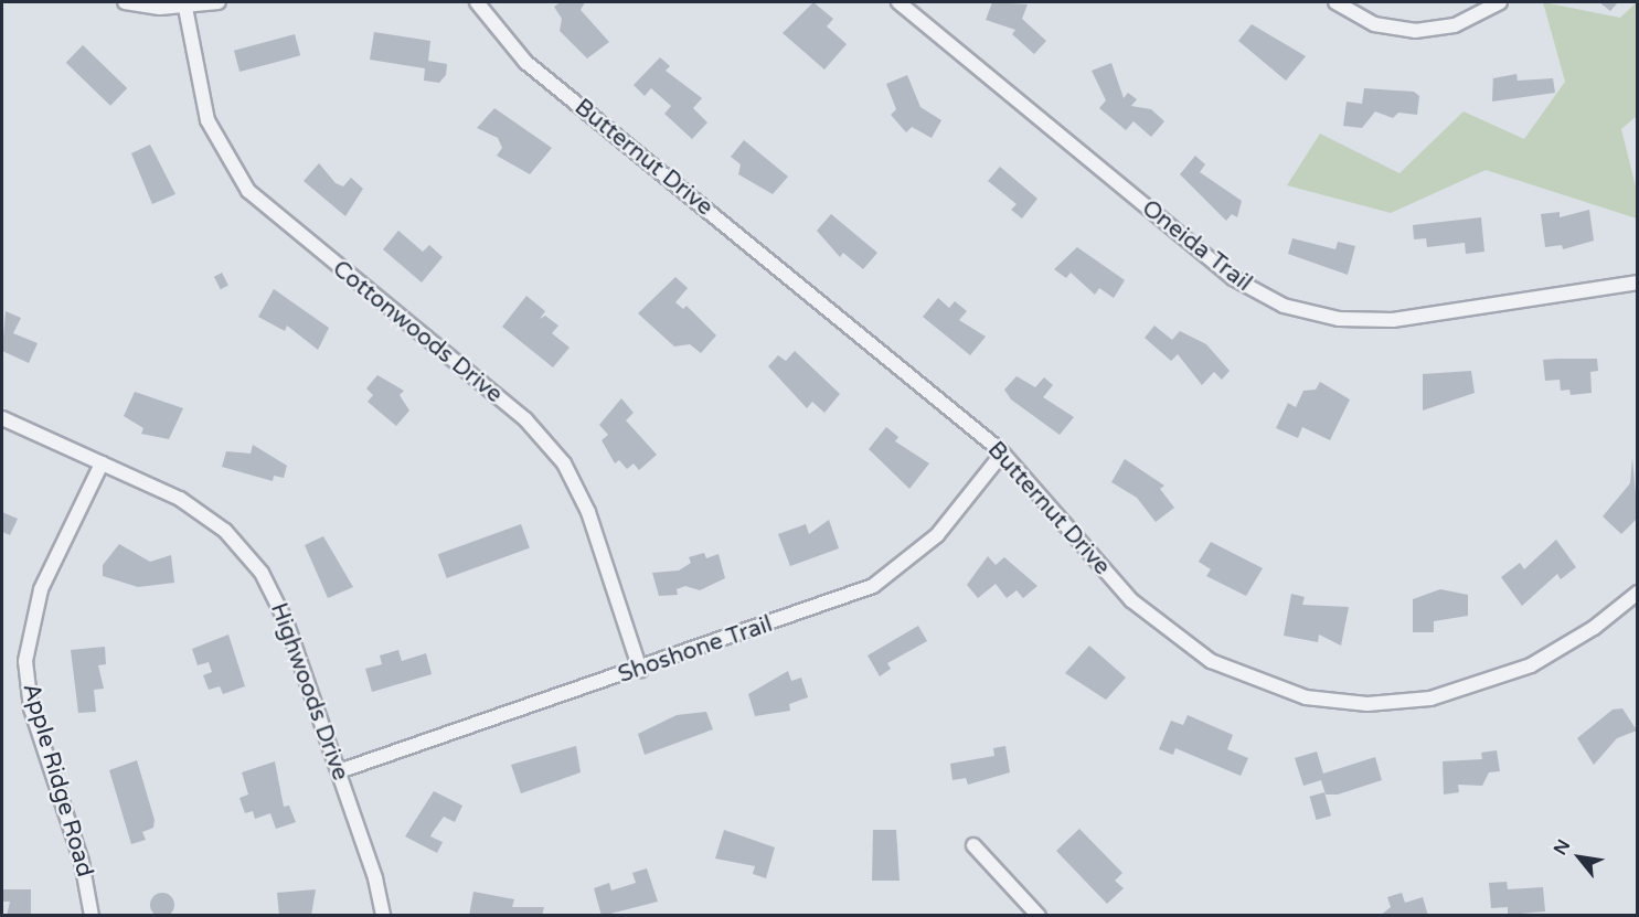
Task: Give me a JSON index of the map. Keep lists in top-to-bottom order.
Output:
{
  "streets": {
    "street": [
      "Butternut Drive",
      "Oneida Trail",
      "Cottonwoods Drive",
      "Shoshone Trail",
      "Highwoods Drive",
      "Apple Ridge Road"
    ]
  },
  "crossings": [
    ["Butternut Drive", "Shoshone Trail"],
    ["Cottonwoods Drive", "Shoshone Trail"],
    ["Shoshone Trail", "Highwoods Drive"],
    ["Highwoods Drive", "Apple Ridge Road"]
  ],
  "north": "top left"
}
